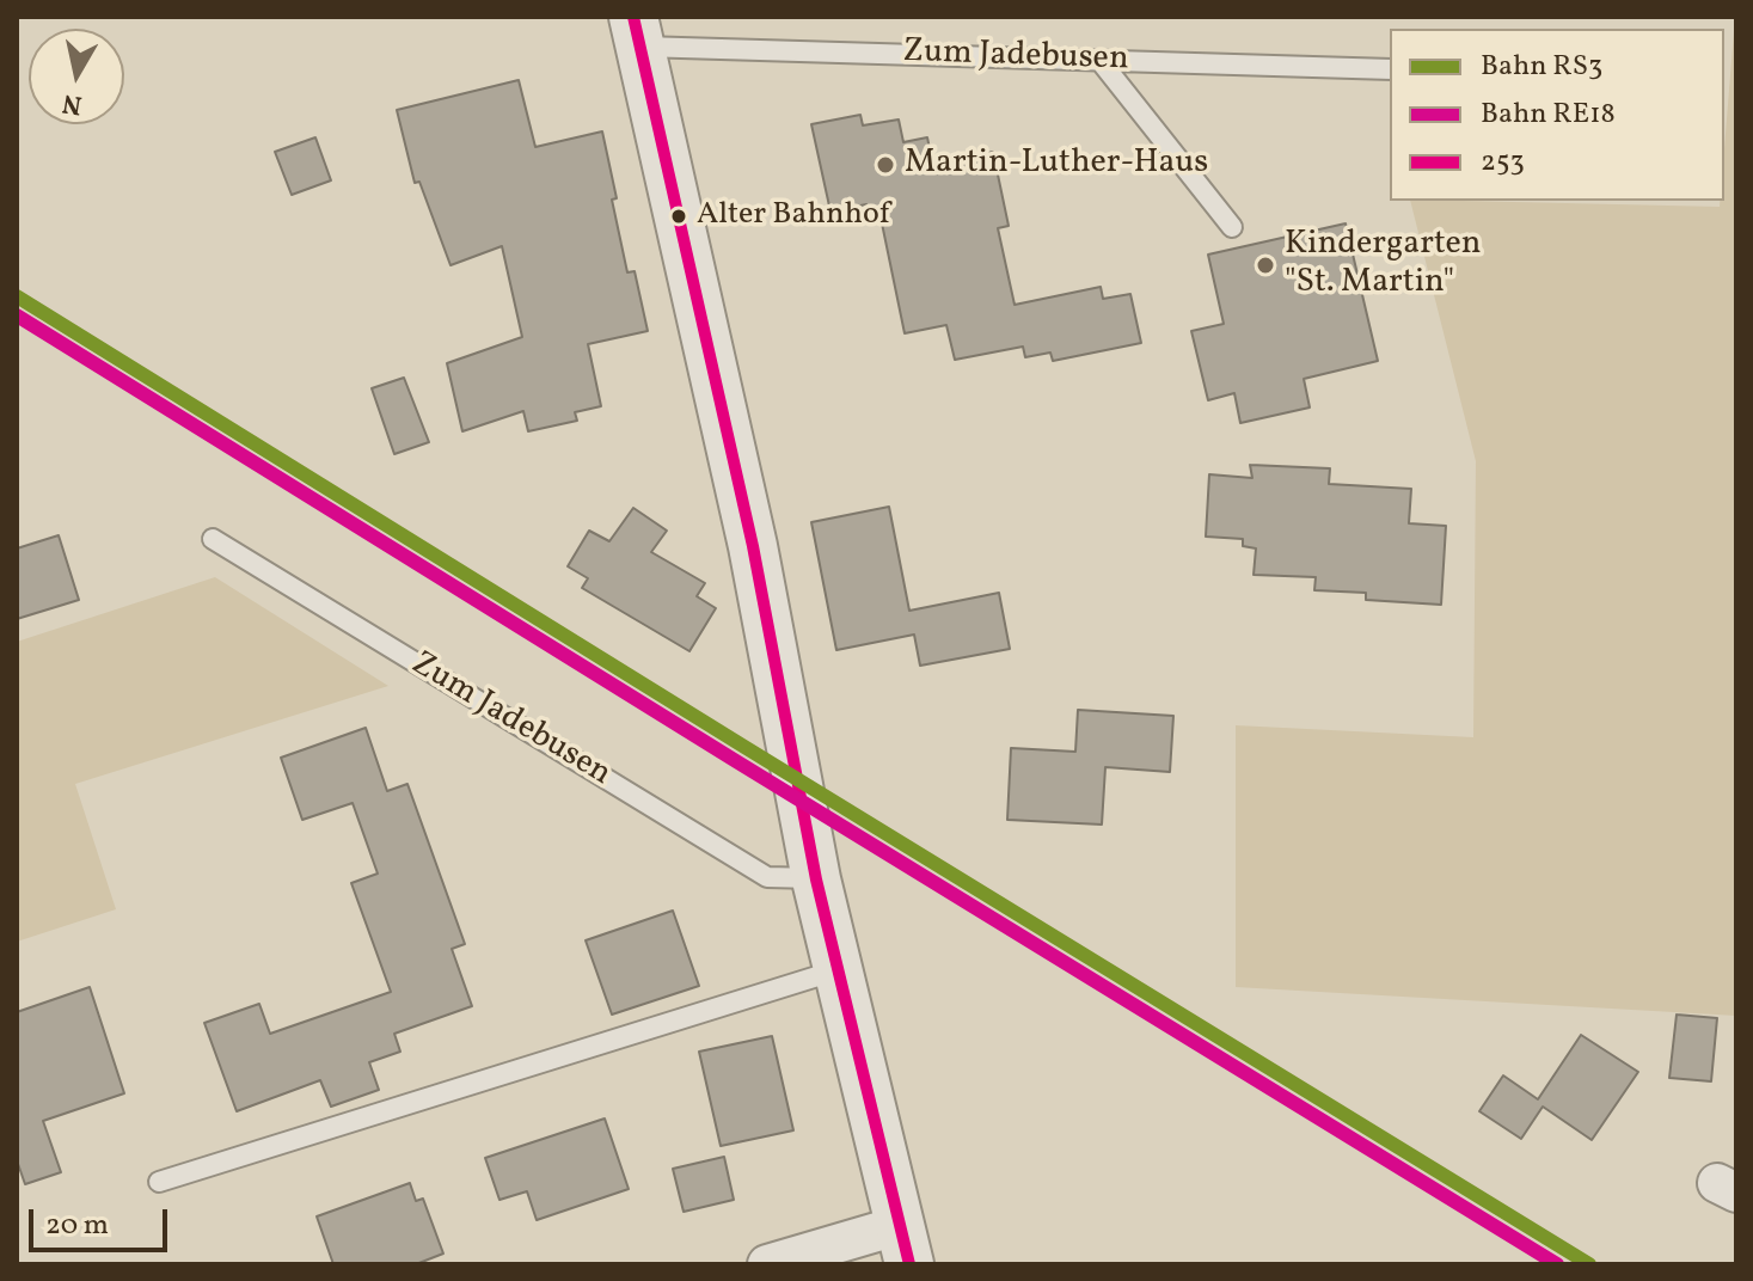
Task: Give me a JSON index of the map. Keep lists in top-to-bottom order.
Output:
{
  "streets": {
    "street": ["Zum Jadebusen"]
  },
  "places": ["Martin-Luther-Haus", "Alter Bahnhof", "Kindergarten \"St. Martin\""],
  "lines": ["transit line 253", "rail line RS3", "rail line RE18"],
  "legend": ["Bahn RS3", "Bahn RE18", "253"],
  "scale_bar": "20 m",
  "north": "bottom"
}
